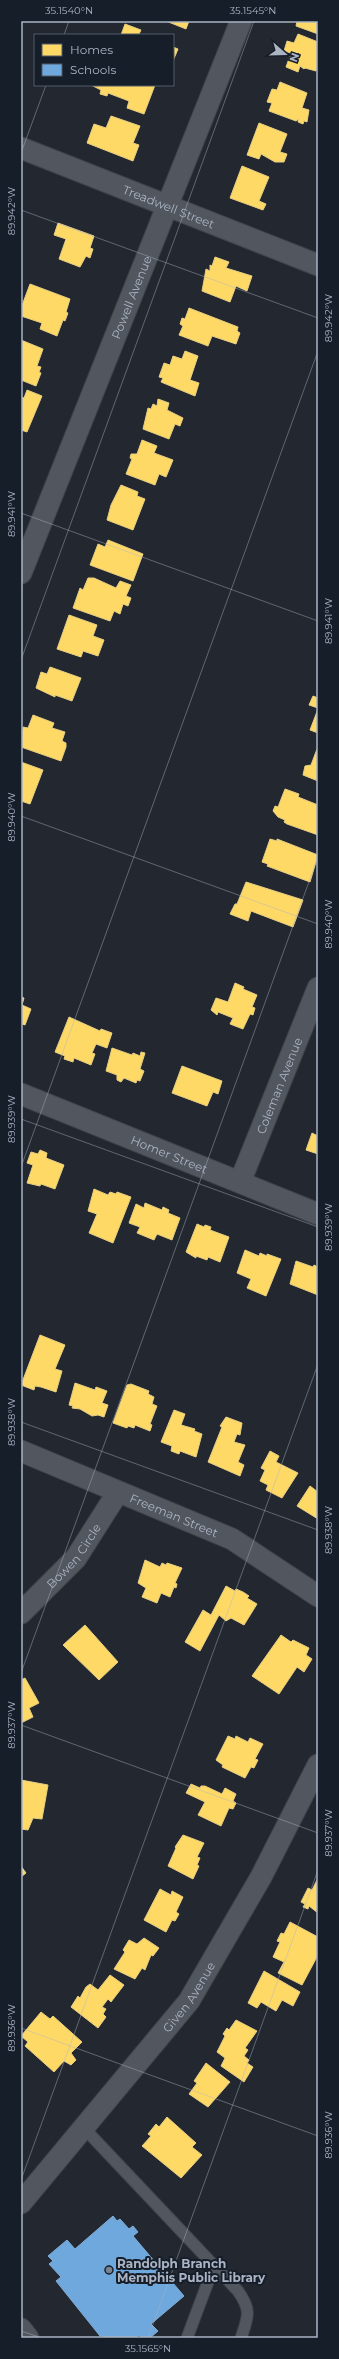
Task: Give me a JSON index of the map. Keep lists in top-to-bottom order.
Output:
{
  "streets": {
    "street": [
      "Treadwell Street",
      "Powell Avenue",
      "Coleman Avenue",
      "Homer Street",
      "Freeman Street",
      "Bowen Circle",
      "Given Avenue"
    ]
  },
  "crossings": [
    ["Treadwell Street", "Powell Avenue"],
    ["Coleman Avenue", "Homer Street"],
    ["Freeman Street", "Bowen Circle"]
  ],
  "places": ["Randolph Branch Memphis Public Library"],
  "legend": ["Homes", "Schools"],
  "north": "right",
  "coordinates": [
    "35.1540°N",
    "35.1545°N",
    "89.942°W",
    "89.941°W",
    "89.940°W",
    "89.939°W",
    "89.938°W",
    "89.937°W",
    "89.936°W",
    "35.1565°N"
  ]
}
